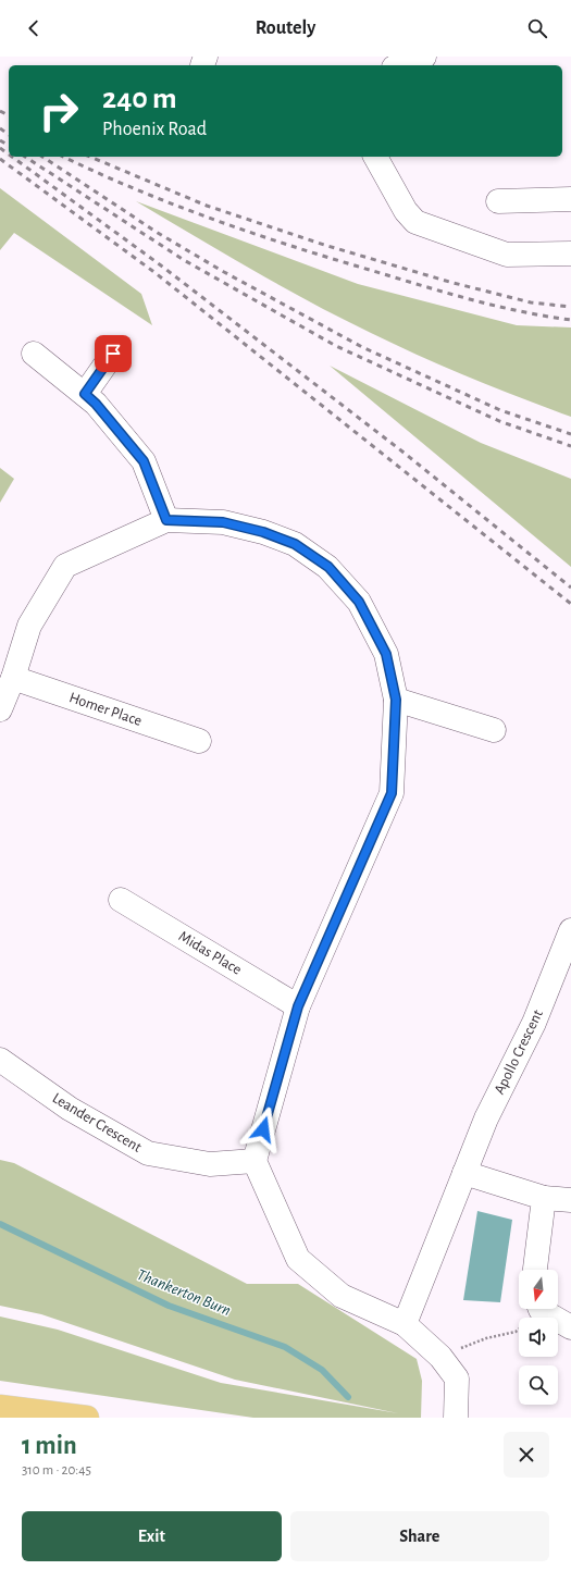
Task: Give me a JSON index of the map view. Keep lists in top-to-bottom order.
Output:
{
  "streets": {
    "street": [
      "Homer Place",
      "Midas Place",
      "Apollo Crescent",
      "Leander Crescent"
    ]
  },
  "water": ["Thankerton Burn"],
  "north": "bottom",
  "page": {
    "header": "Routely",
    "turn": ["240 m", "Phoenix Road"],
    "heading": ["1 min", "310 m · 20:45"],
    "buttons": ["Exit", "Share"]
  }
}
